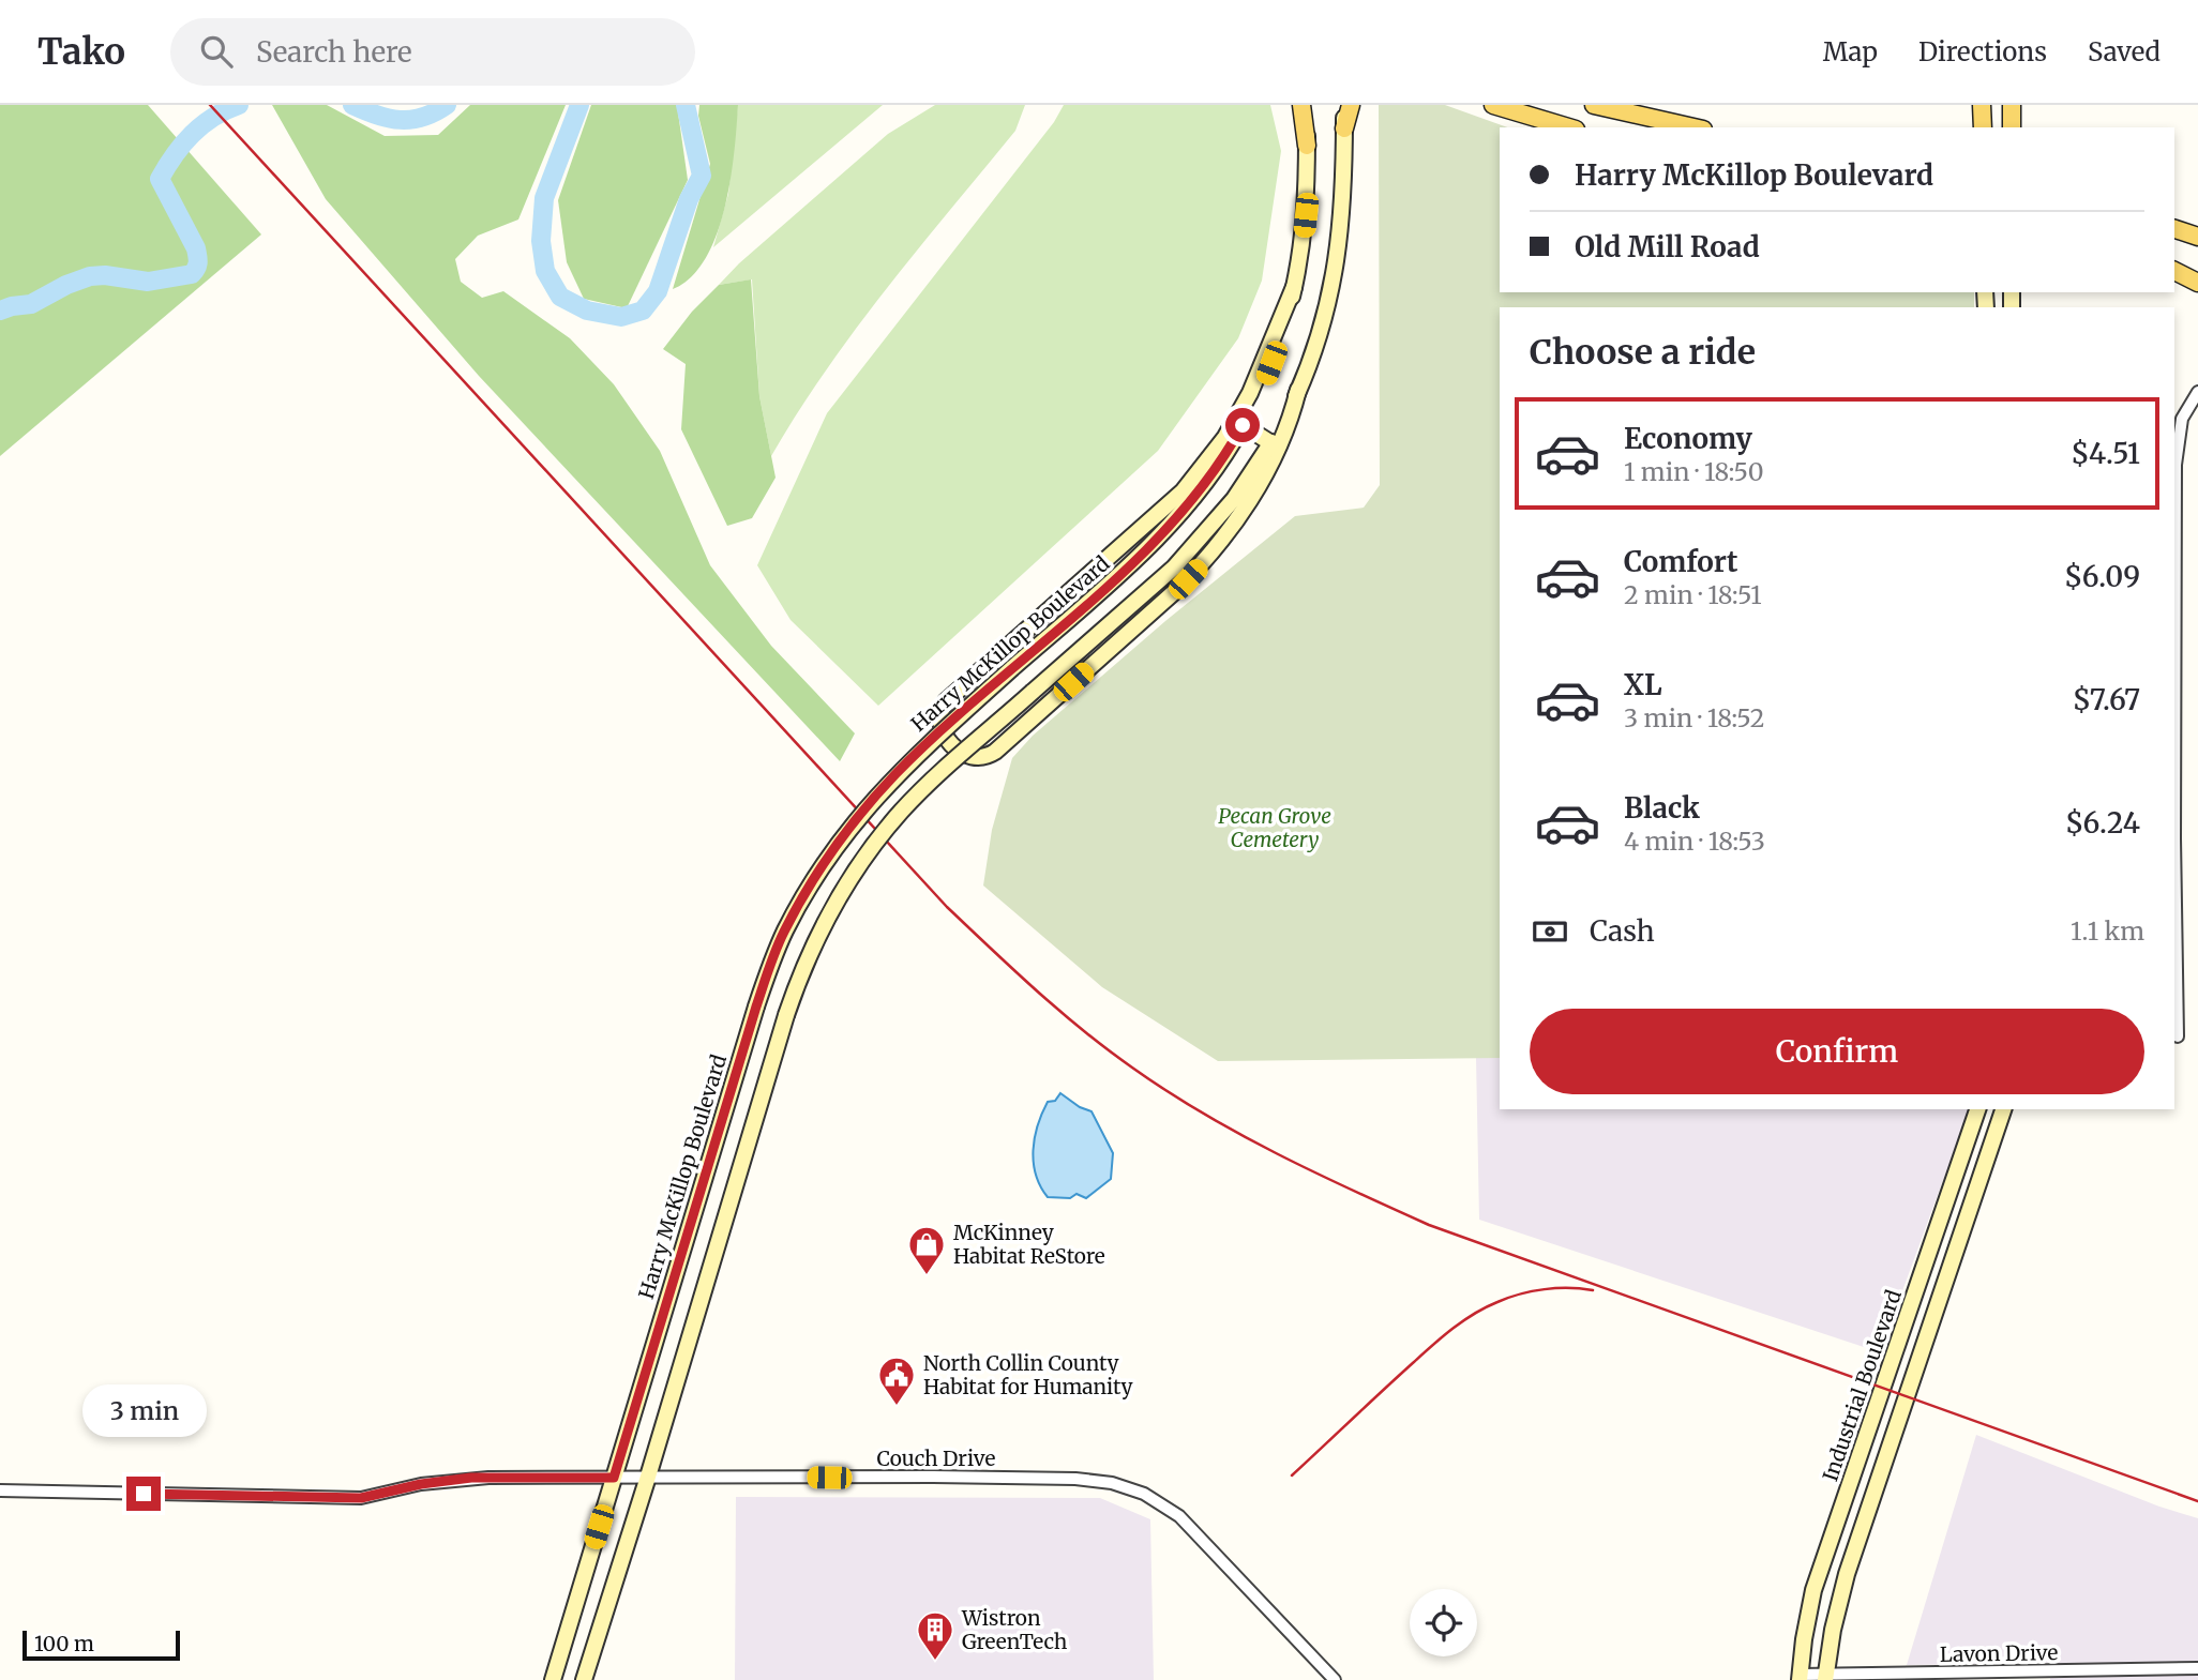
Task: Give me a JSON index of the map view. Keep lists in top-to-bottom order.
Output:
{
  "streets": {
    "main road": ["Harry McKillop Boulevard", "Industrial Boulevard"],
    "street": ["Couch Drive", "Lavon Drive"]
  },
  "crossings": [
    ["Harry McKillop Boulevard", "Couch Drive"],
    ["Industrial Boulevard", "Lavon Drive"]
  ],
  "parks": ["Pecan Grove Cemetery"],
  "places": {
    "shop": ["McKinney Habitat ReStore"],
    "public building": ["North Collin County Habitat for Humanity"],
    "building": ["Wistron GreenTech"]
  },
  "scale_bar": "100 m",
  "page": {
    "header": "Tako",
    "search": "Search here",
    "nav": ["Map", "Directions", "Saved"],
    "banner": ["Harry McKillop Boulevard", "Old Mill Road"],
    "heading": "Choose a ride",
    "list": [
      {
        "name": "Economy",
        "note": "1 min · 18:50",
        "value": "$4.51"
      },
      {
        "name": "Comfort",
        "note": "2 min · 18:51",
        "value": "$6.09"
      },
      {
        "name": "XL",
        "note": "3 min · 18:52",
        "value": "$7.67"
      },
      {
        "name": "Black",
        "note": "4 min · 18:53",
        "value": "$6.24"
      }
    ],
    "pay": ["Cash", "1.1 km"],
    "buttons": "Confirm",
    "bubble": "3 min",
    "scale": "100 m"
  }
}
